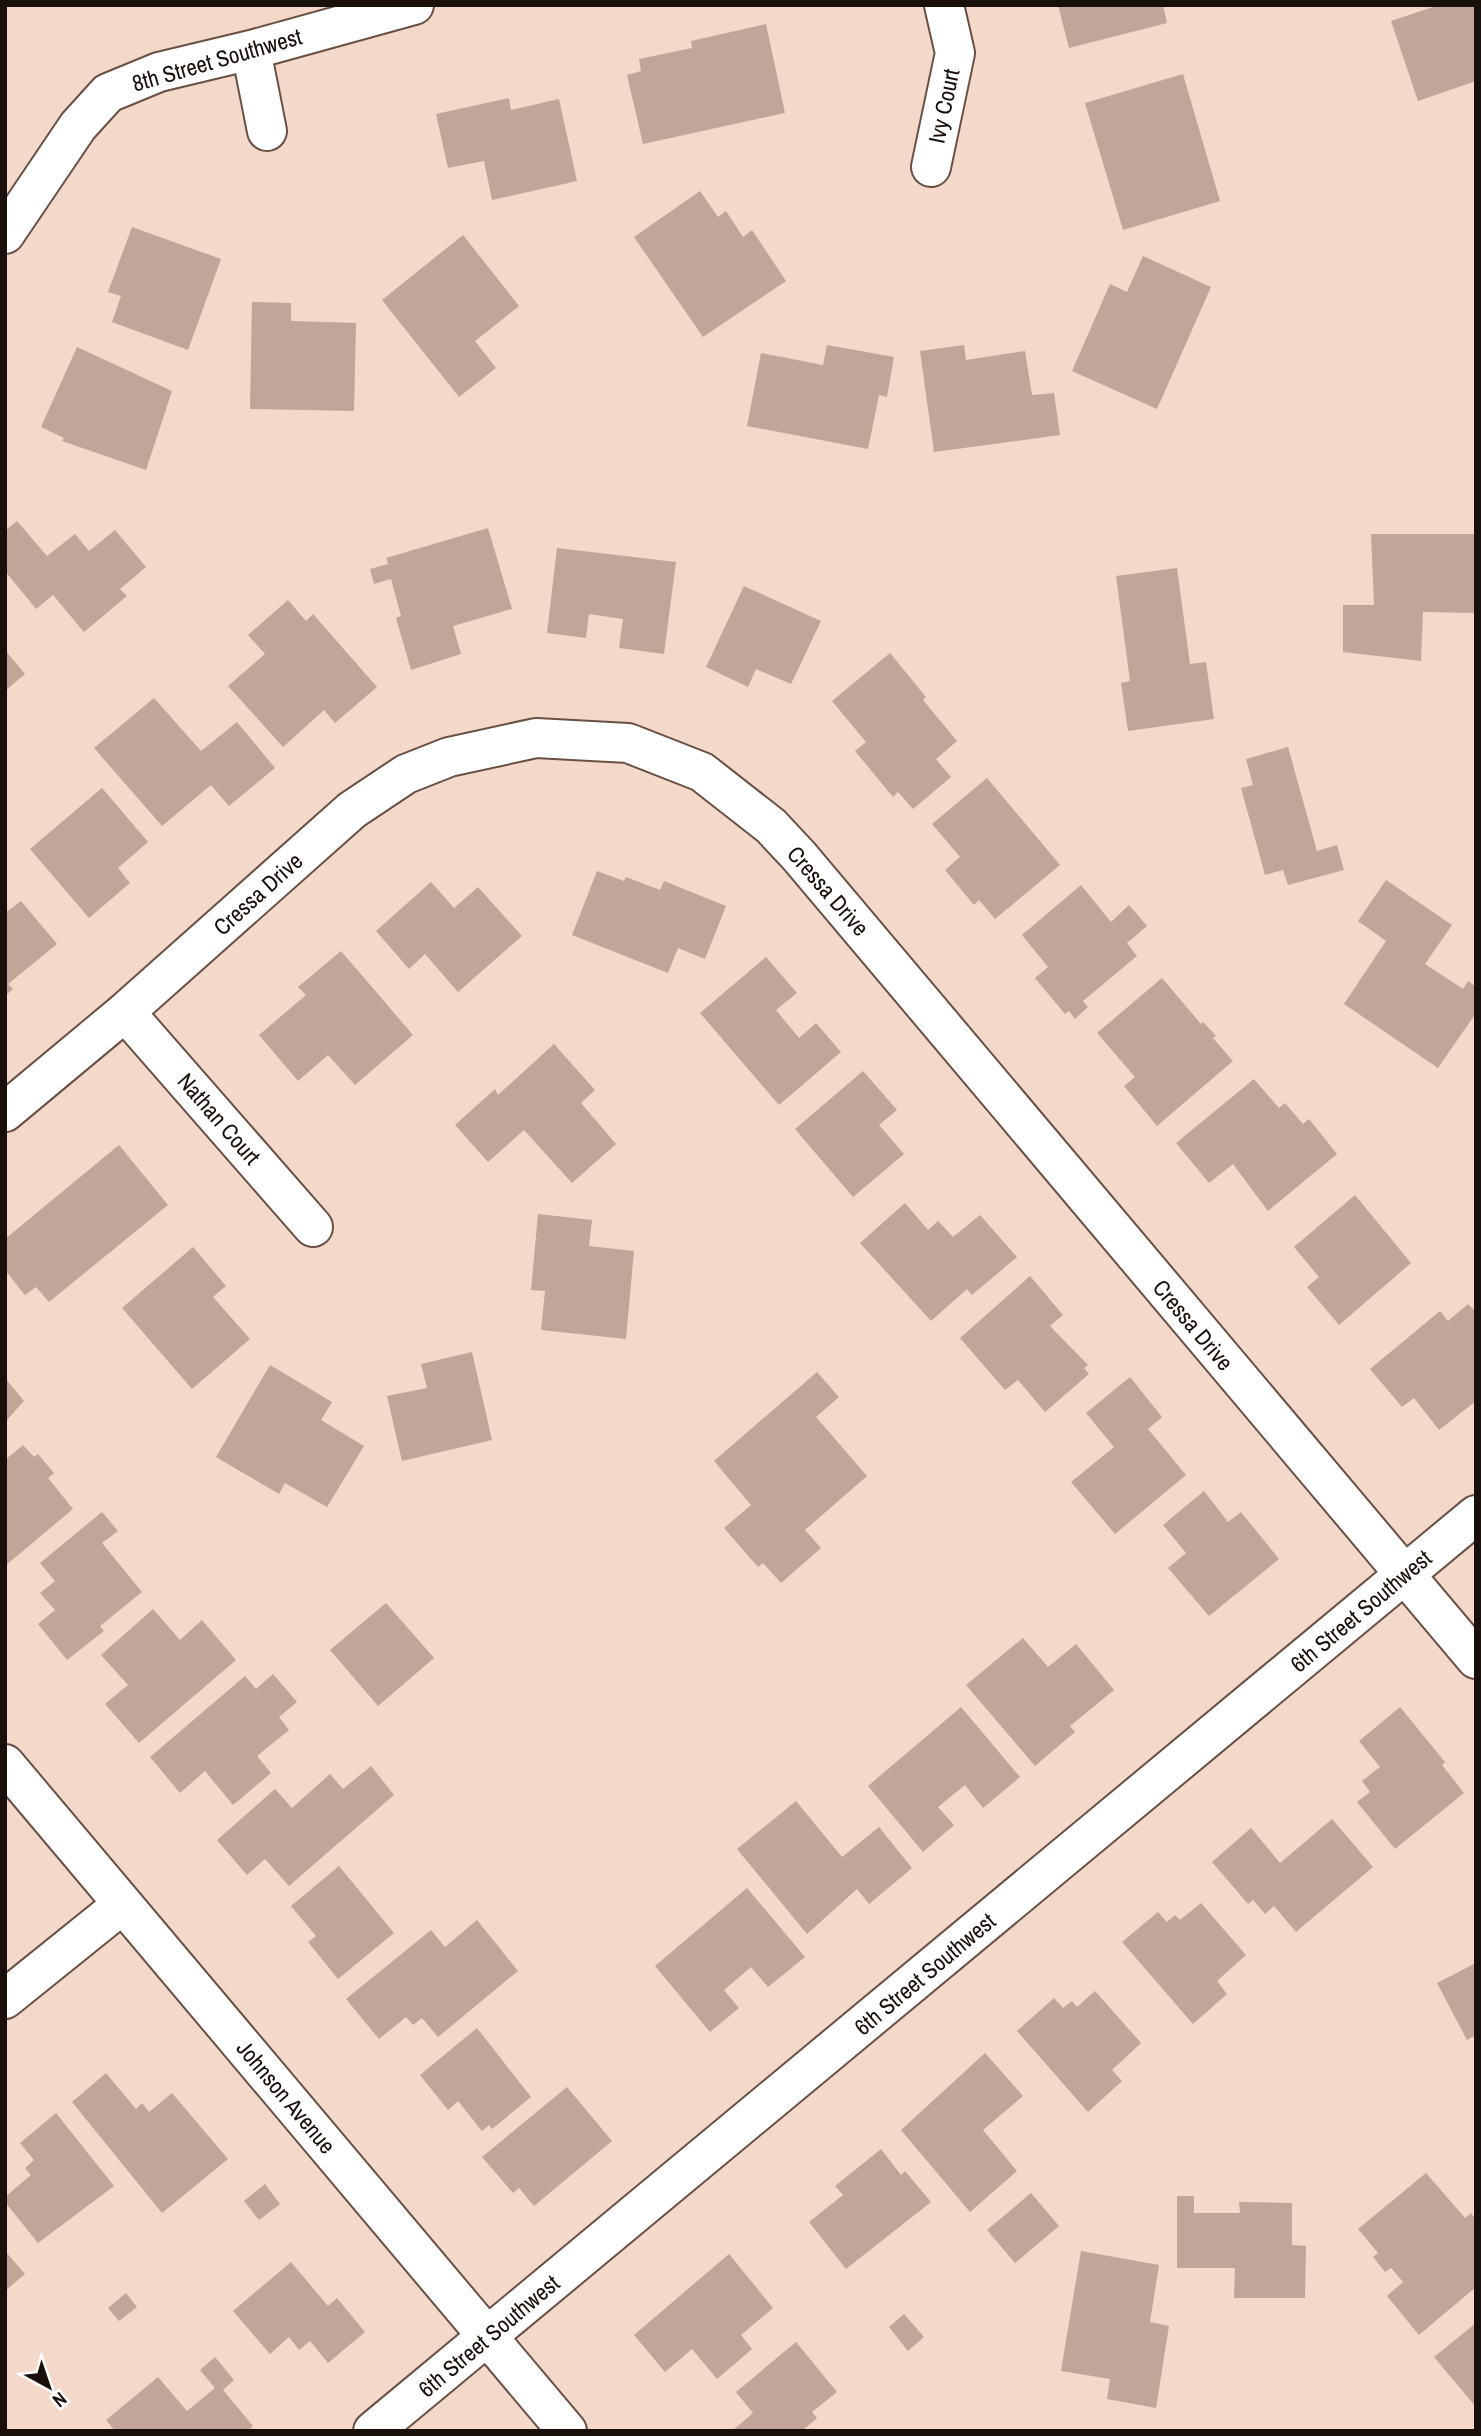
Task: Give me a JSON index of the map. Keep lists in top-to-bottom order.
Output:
{
  "streets": {
    "street": [
      "8th Street Southwest",
      "Ivy Court",
      "Cressa Drive",
      "Nathan Court",
      "6th Street Southwest",
      "Johnson Avenue"
    ]
  },
  "crossings": [
    ["Cressa Drive", "Nathan Court"],
    ["Cressa Drive", "6th Street Southwest"],
    ["6th Street Southwest", "Johnson Avenue"]
  ],
  "north": "bottom right"
}
